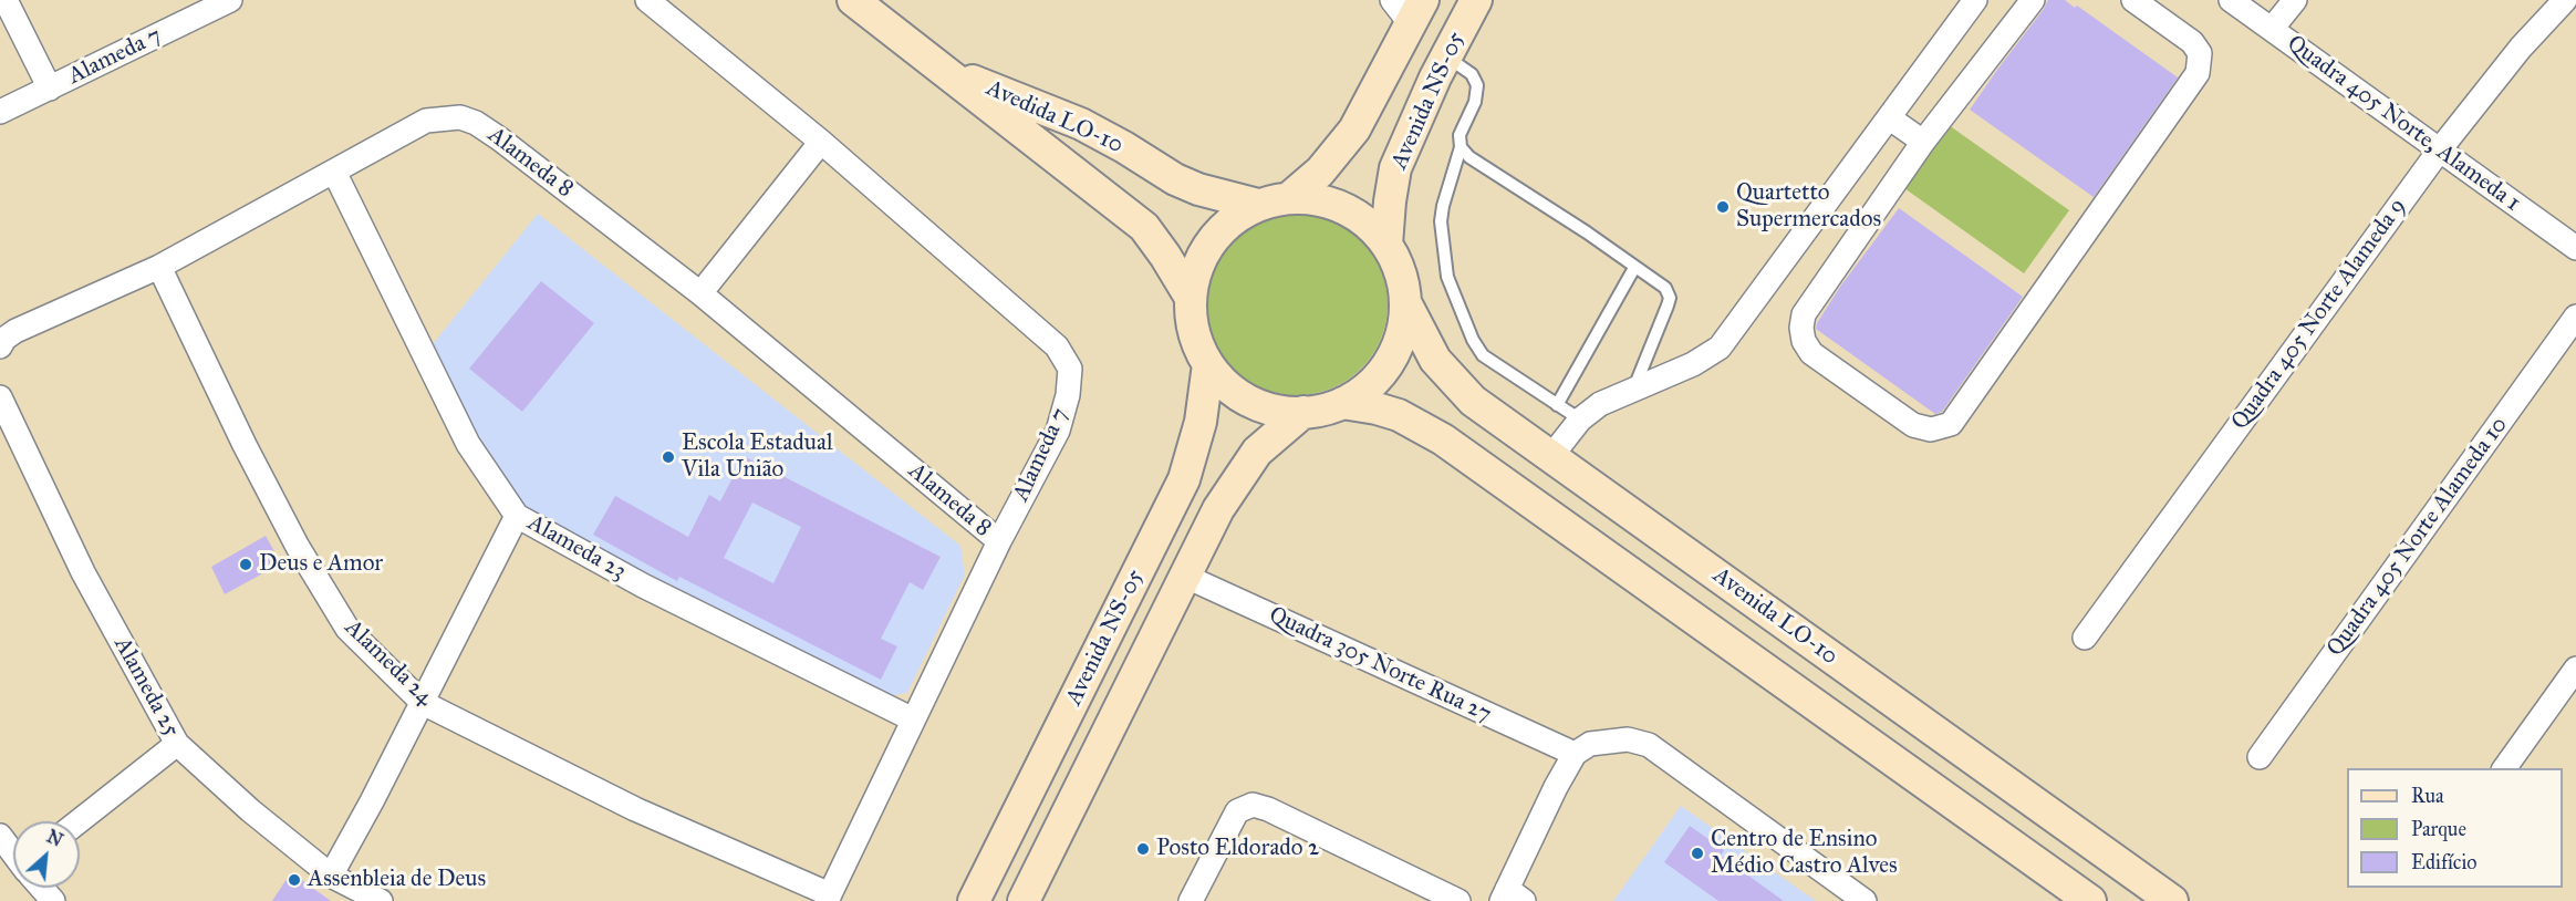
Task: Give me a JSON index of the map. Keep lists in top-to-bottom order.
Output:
{
  "streets": {
    "street": [
      "Alameda 7",
      "Avenida NS-05",
      "Avedida LO-10",
      "Quadra 405 Norte, Alameda 1",
      "Alameda 8",
      "Quadra 405 Norte Alameda 9",
      "Quadra 405 Norte Alameda 10",
      "Alameda 23",
      "Avenida LO-10",
      "Alameda 24",
      "Quadra 305 Norte Rua 27",
      "Alameda 25"
    ]
  },
  "crossings": [
    ["Alameda 7", "Alameda 8"],
    ["Alameda 7", "Alameda 23"],
    ["Alameda 7", "Alameda 24"],
    ["Avenida NS-05", "Avedida LO-10"],
    ["Avenida NS-05", "Avenida LO-10"],
    ["Avenida NS-05", "Quadra 305 Norte Rua 27"],
    ["Avedida LO-10", "Avenida LO-10"],
    ["Quadra 405 Norte, Alameda 1", "Quadra 405 Norte Alameda 9"],
    ["Alameda 8", "Alameda 23"],
    ["Alameda 8", "Alameda 24"]
  ],
  "places": [
    "Quartetto Supermercados",
    "Escola Estadual Vila União",
    "Deus e Amor",
    "Posto Eldorado 2",
    "Centro de Ensino Médio Castro Alves",
    "Assenbleia de Deus"
  ],
  "legend": ["Rua", "Parque", "Edifício"],
  "north": "top right"
}
